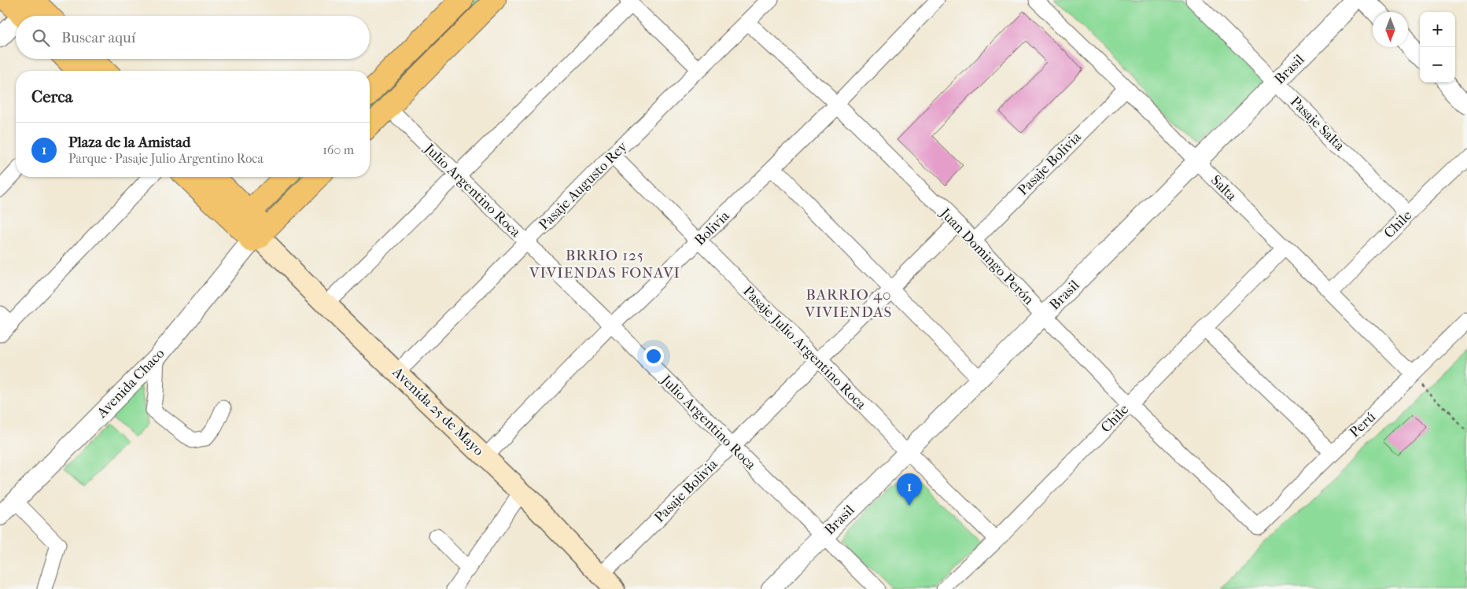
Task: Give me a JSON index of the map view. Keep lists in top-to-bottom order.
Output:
{
  "streets": {
    "main road": ["Avenida 25 de Mayo"],
    "street": [
      "Brasil",
      "Pasaje Salta",
      "Pasaje Bolivia",
      "Pasaje Augusto Rey",
      "Salta",
      "Julio Argentino Roca",
      "Chile",
      "Bolivia",
      "Juan Domingo Perón",
      "Pasaje Julio Argentino Roca",
      "Avenida Chaco",
      "Perú"
    ]
  },
  "crossings": [
    ["Brasil", "Pasaje Salta"],
    ["Brasil", "Salta"],
    ["Brasil", "Julio Argentino Roca"],
    ["Brasil", "Juan Domingo Perón"],
    ["Brasil", "Pasaje Julio Argentino Roca"],
    ["Pasaje Salta", "Chile"],
    ["Pasaje Bolivia", "Salta"],
    ["Pasaje Bolivia", "Julio Argentino Roca"],
    ["Pasaje Bolivia", "Juan Domingo Perón"],
    ["Pasaje Bolivia", "Pasaje Julio Argentino Roca"],
    ["Pasaje Bolivia", "Avenida 25 de Mayo"],
    ["Pasaje Augusto Rey", "Julio Argentino Roca"],
    ["Pasaje Augusto Rey", "Juan Domingo Perón"],
    ["Pasaje Augusto Rey", "Pasaje Julio Argentino Roca"],
    ["Pasaje Augusto Rey", "Avenida 25 de Mayo"],
    ["Salta", "Chile"],
    ["Salta", "Perú"],
    ["Julio Argentino Roca", "Bolivia"],
    ["Chile", "Juan Domingo Perón"],
    ["Chile", "Pasaje Julio Argentino Roca"],
    ["Bolivia", "Juan Domingo Perón"],
    ["Bolivia", "Pasaje Julio Argentino Roca"],
    ["Bolivia", "Avenida 25 de Mayo"],
    ["Juan Domingo Perón", "Perú"],
    ["Avenida Chaco", "Avenida 25 de Mayo"]
  ],
  "districts": ["BRRIO 125 VIVIENDAS FONAVI", "BARRIO 40 VIVIENDAS"],
  "north": "bottom",
  "page": {
    "map_buttons": ["+", "−"],
    "search": "Buscar aquí",
    "heading": "Cerca",
    "list": [
      {
        "mark": "1",
        "name": "Plaza de la Amistad",
        "note": "Parque · Pasaje Julio Argentino Roca",
        "value": "160 m"
      }
    ],
    "pins": "1"
  }
}
